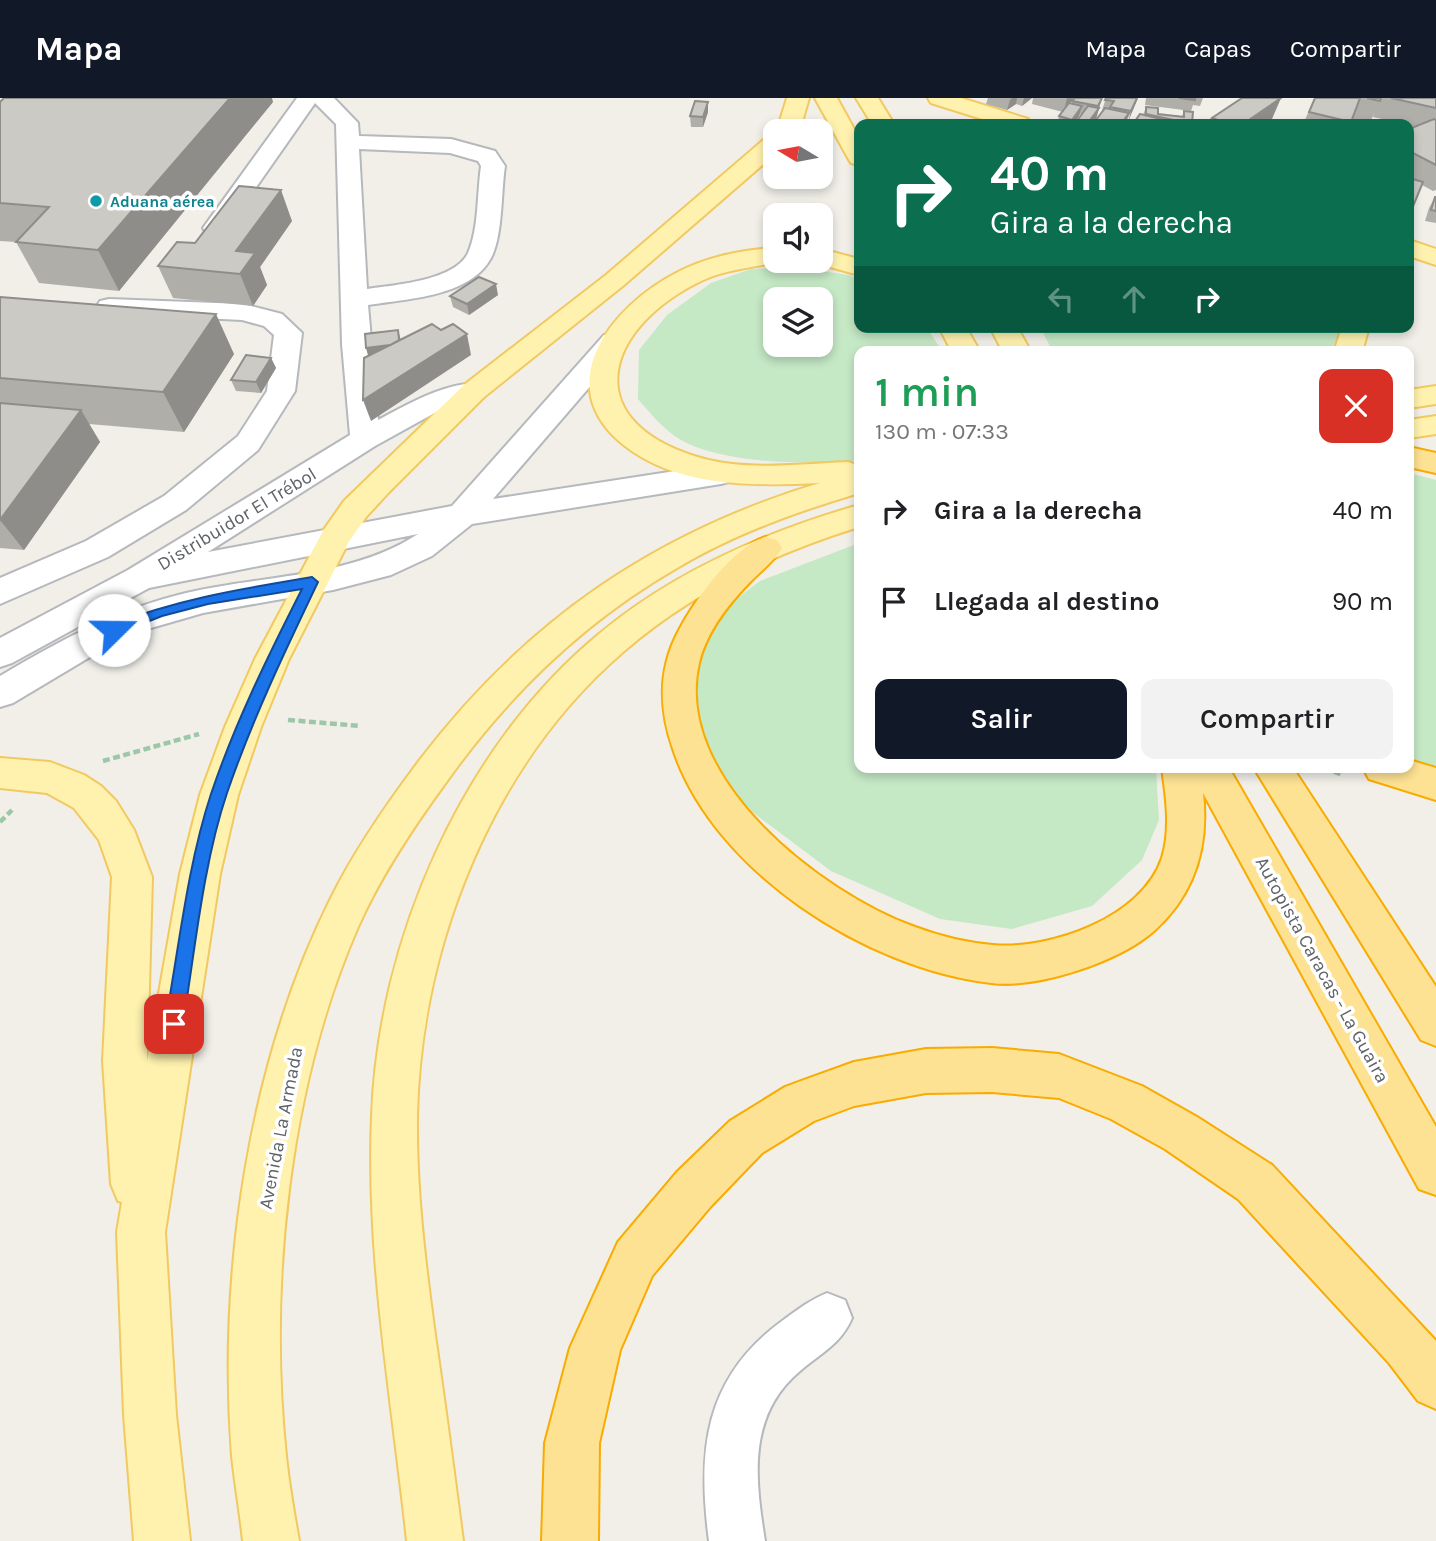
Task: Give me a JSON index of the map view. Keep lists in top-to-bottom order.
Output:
{
  "streets": {
    "highway": ["Autopista Caracas - La Guaira"],
    "main road": ["Avenida La Armada"],
    "lane": ["Distribuidor El Trébol"]
  },
  "places": ["Aduana aérea"],
  "north": "left",
  "page": {
    "header": "Mapa",
    "nav": ["Mapa", "Capas", "Compartir"],
    "turn": ["40 m", "Gira a la derecha"],
    "heading": ["1 min", "130 m · 07:33"],
    "list": [
      {
        "name": "Gira a la derecha",
        "value": "40 m"
      },
      {
        "name": "Llegada al destino",
        "value": "90 m"
      }
    ],
    "buttons": ["Salir", "Compartir"]
  }
}
